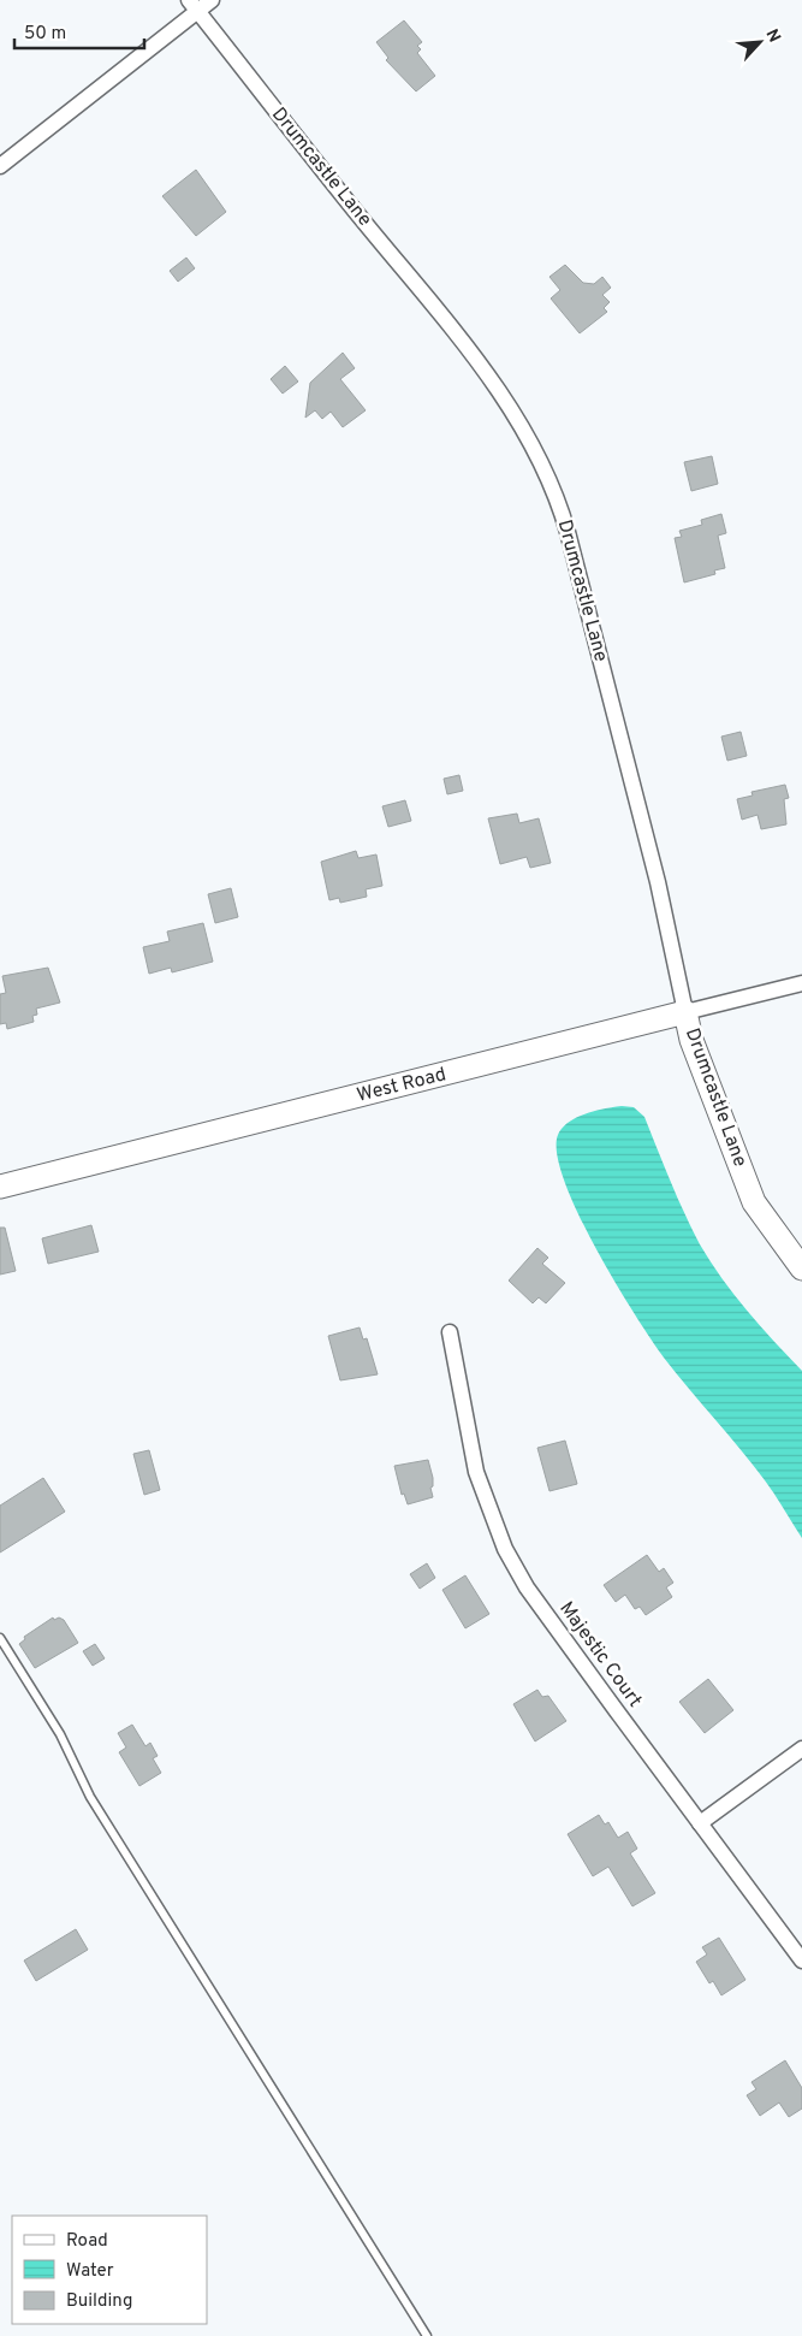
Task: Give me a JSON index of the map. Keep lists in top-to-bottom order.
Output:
{
  "streets": {
    "street": ["Drumcastle Lane", "West Road", "Majestic Court"]
  },
  "crossings": [
    ["Drumcastle Lane", "West Road"]
  ],
  "legend": ["Road", "Water", "Building"],
  "scale_bar": "50 m",
  "north": "top right"
}
